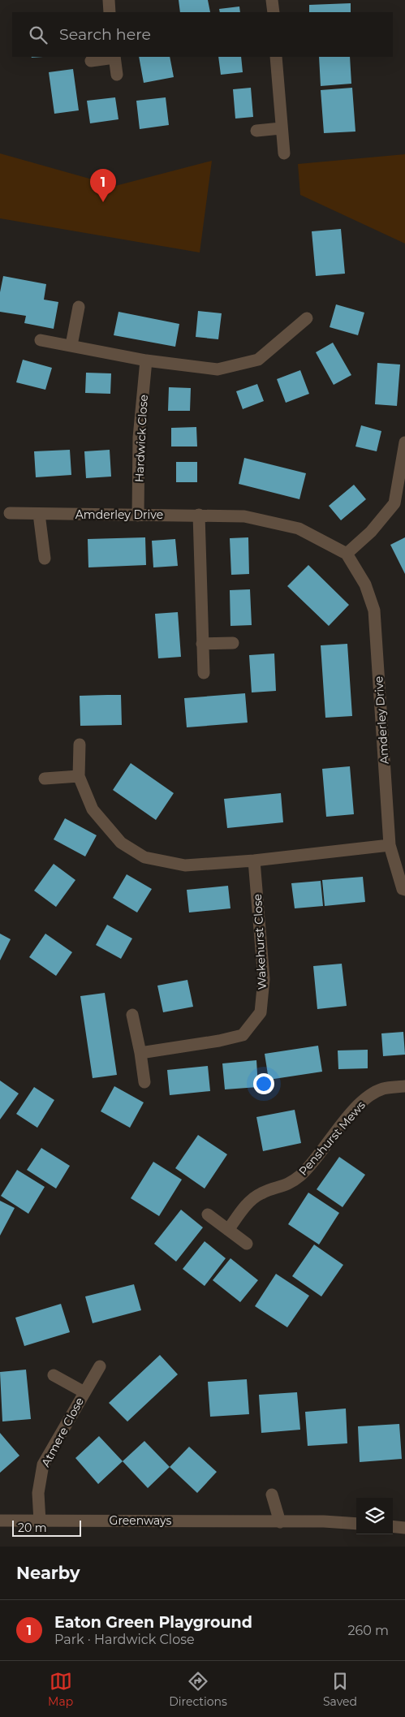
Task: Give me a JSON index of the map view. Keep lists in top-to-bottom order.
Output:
{
  "streets": {
    "street": [
      "Hardwick Close",
      "Amderley Drive",
      "Wakehurst Close",
      "Penshurst Mews",
      "Atmere Close",
      "Greenways"
    ]
  },
  "crossings": [
    ["Hardwick Close", "Amderley Drive"],
    ["Atmere Close", "Greenways"]
  ],
  "scale_bar": "20 m",
  "page": {
    "search": "Search here",
    "pins": "1",
    "scale": "20 m",
    "heading": "Nearby",
    "list": [
      {
        "mark": "1",
        "name": "Eaton Green Playground",
        "note": "Park · Hardwick Close",
        "value": "260 m"
      }
    ],
    "nav": ["Map", "Directions", "Saved"]
  }
}
